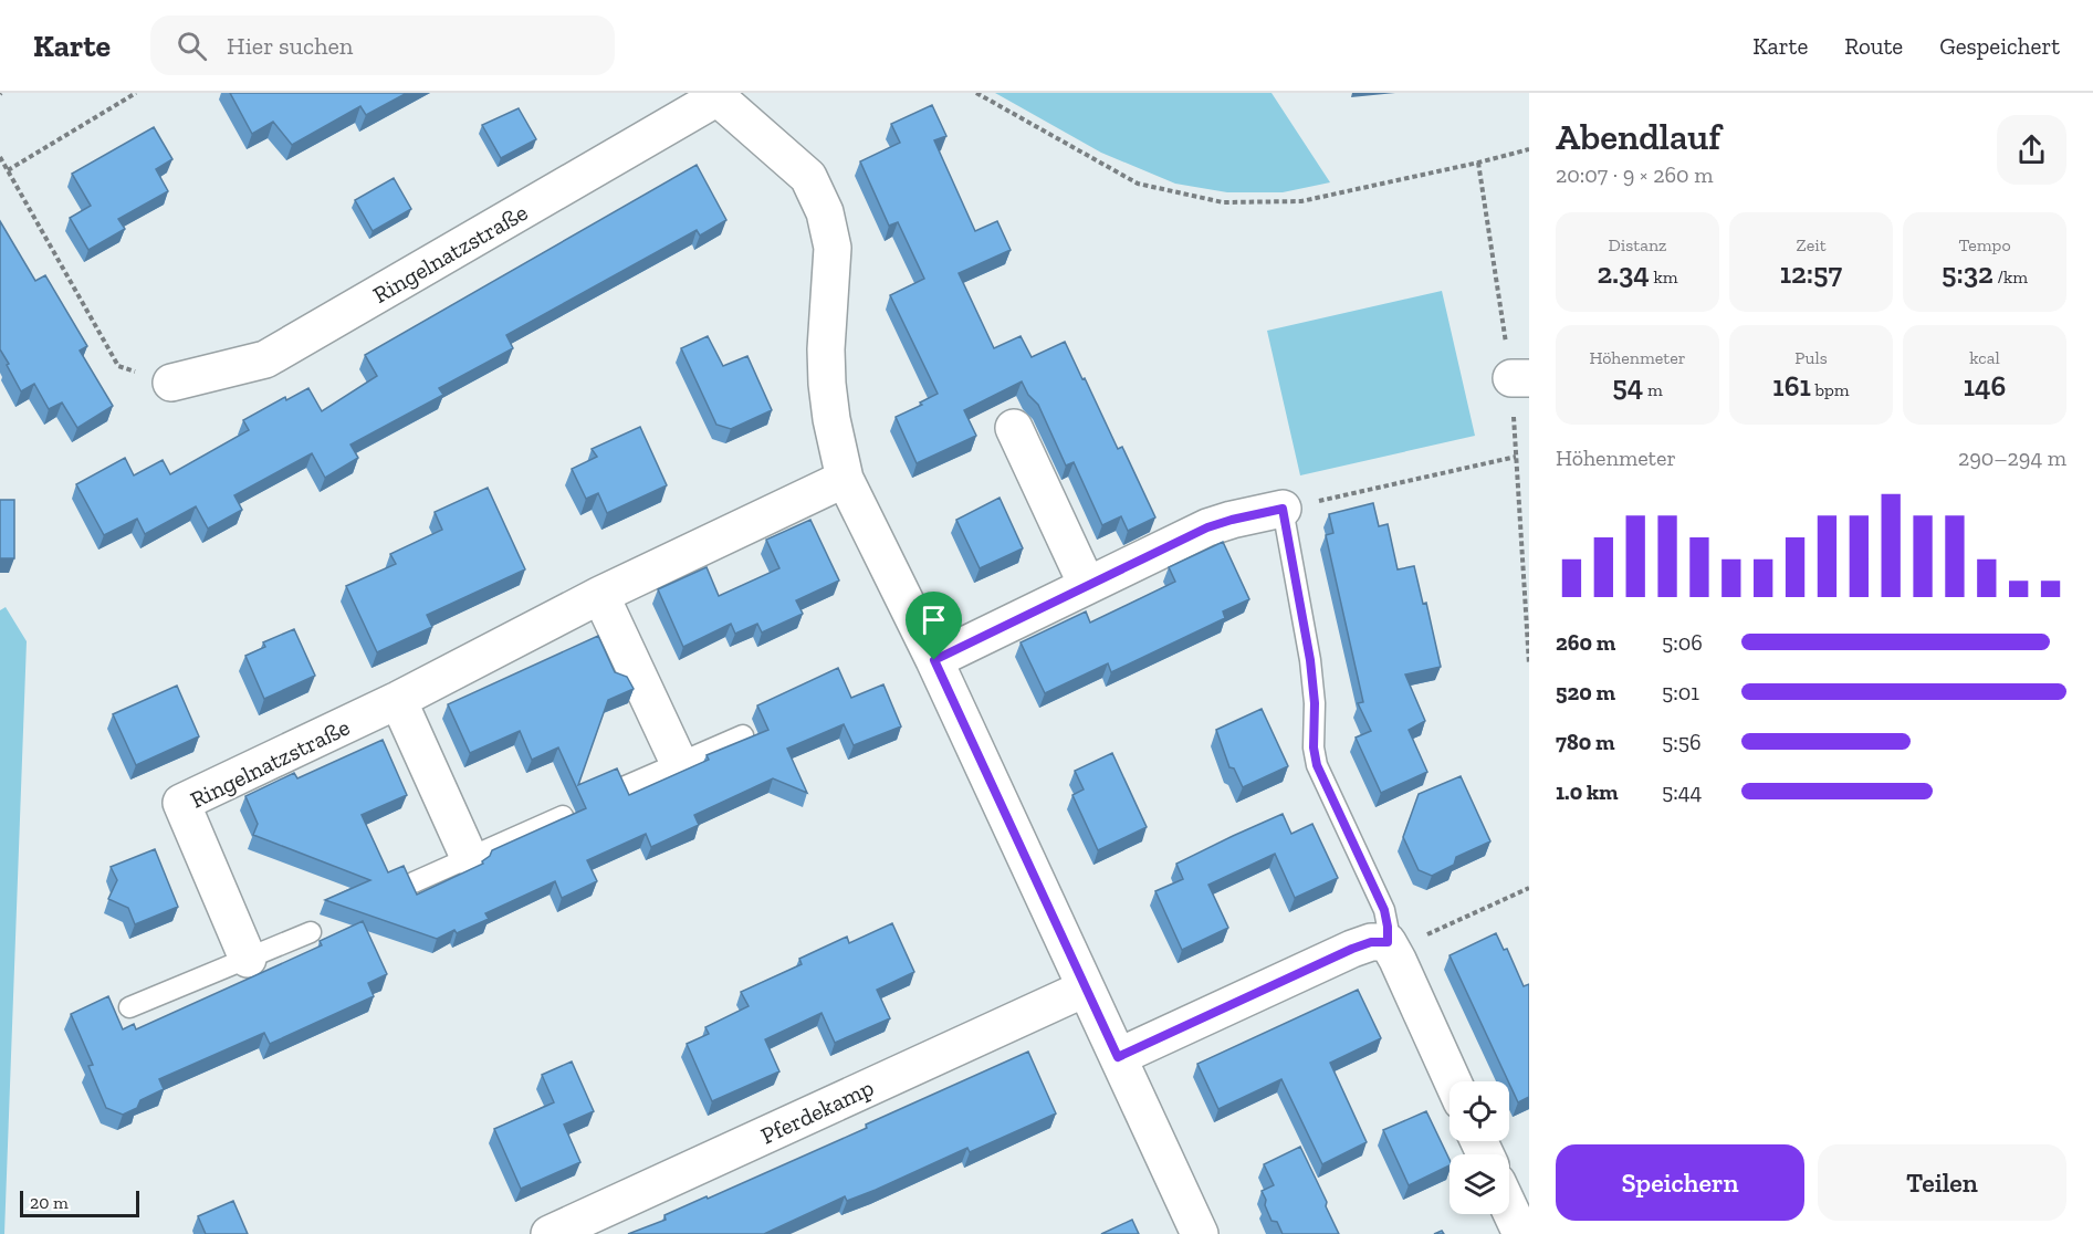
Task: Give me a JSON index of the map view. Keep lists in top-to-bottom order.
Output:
{
  "streets": {
    "street": ["Ringelnatzstraße", "Pferdekamp"]
  },
  "crossings": [
    ["Ringelnatzstraße", "Pferdekamp"]
  ],
  "scale_bar": "20 m",
  "page": {
    "header": "Karte",
    "search": "Hier suchen",
    "nav": ["Karte", "Route", "Gespeichert"],
    "heading": ["Abendlauf", "20:07 · 9 × 260 m"],
    "stats": [
      ["Distanz", "2.34 km"],
      ["Zeit", "12:57"],
      ["Tempo", "5:32 /km"],
      ["Höhenmeter", "54 m"],
      ["Puls", "161 bpm"],
      ["kcal", "146"]
    ],
    "chart": ["Höhenmeter", "290–294 m"],
    "list": [
      {
        "name": "260 m",
        "note": "5:06"
      },
      {
        "name": "520 m",
        "note": "5:01"
      },
      {
        "name": "780 m",
        "note": "5:56"
      },
      {
        "name": "1.0 km",
        "note": "5:44"
      }
    ],
    "buttons": ["Speichern", "Teilen"],
    "scale": "20 m"
  }
}
